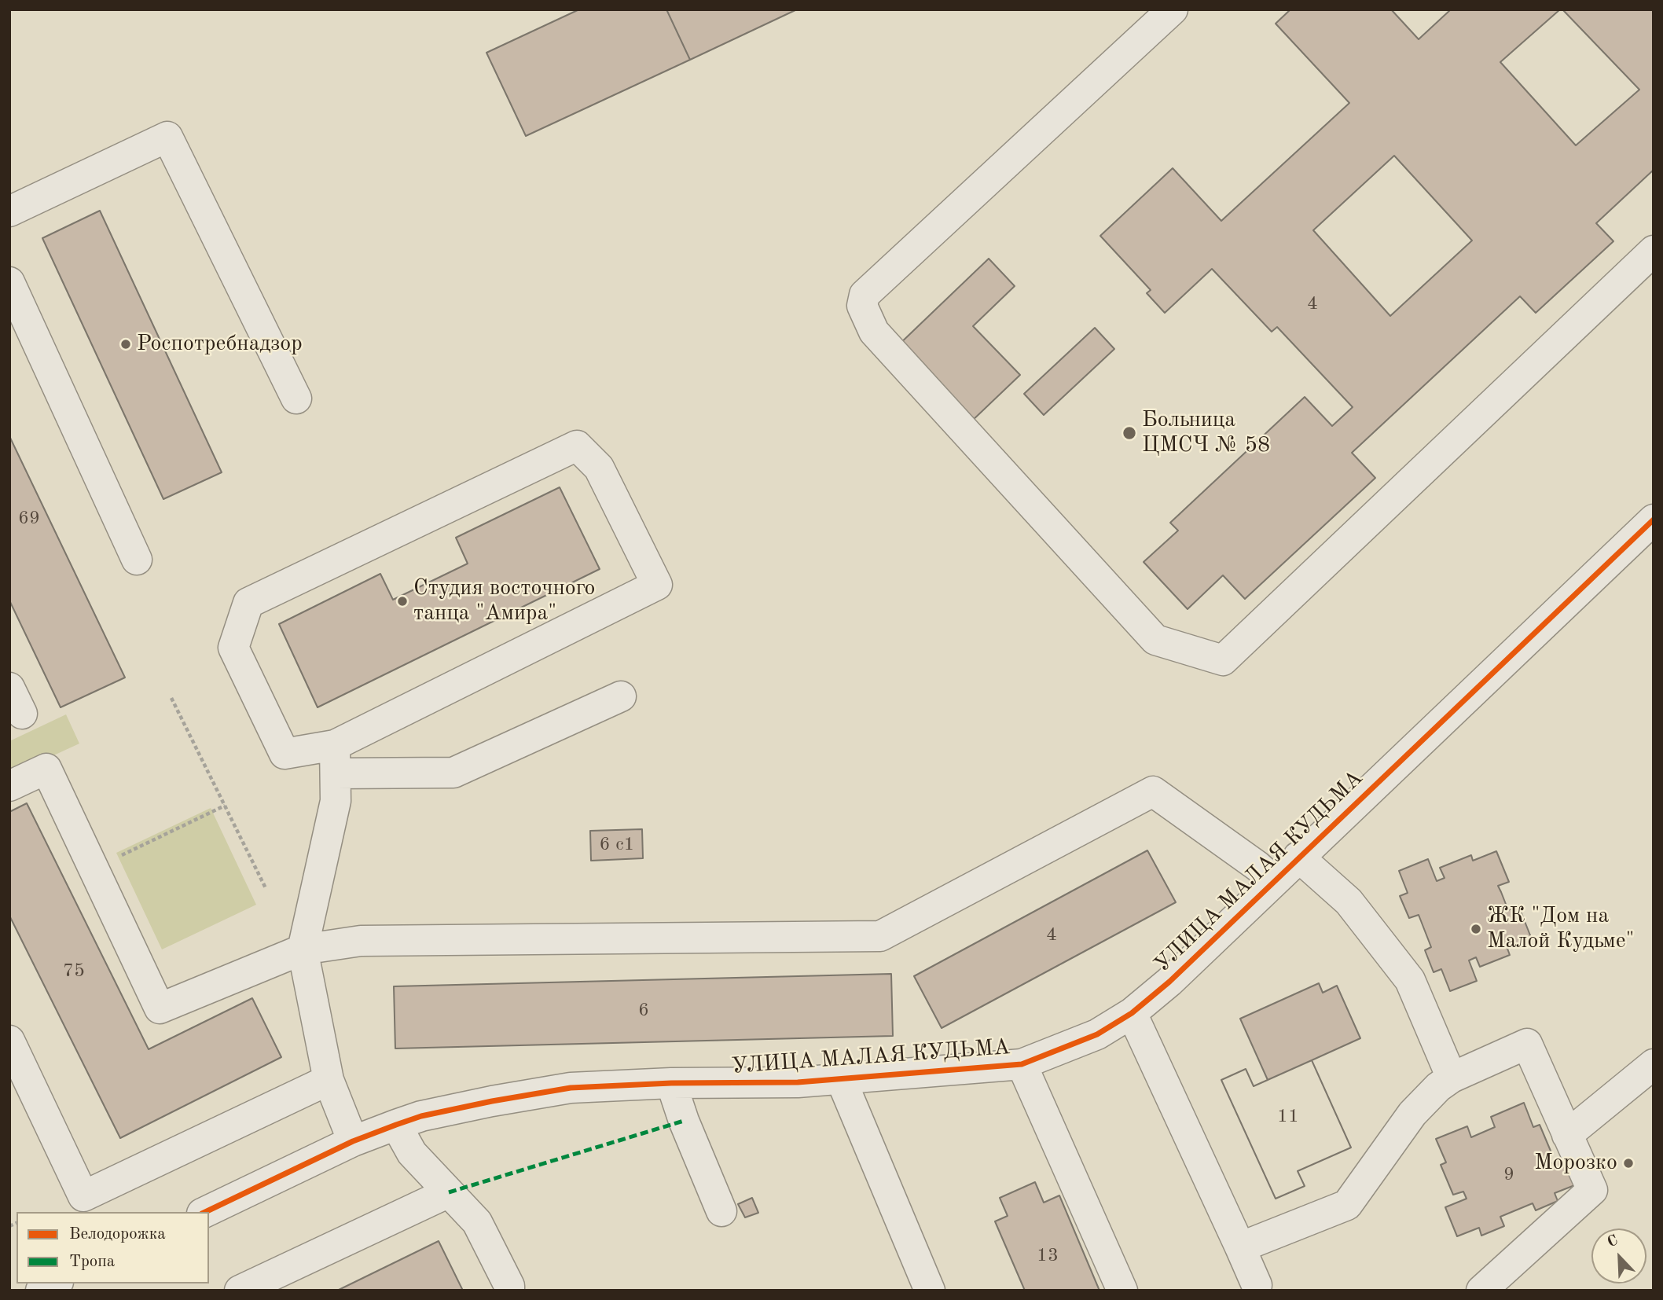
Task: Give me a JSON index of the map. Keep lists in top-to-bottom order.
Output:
{
  "streets": {
    "street": ["УЛИЦА МАЛАЯ КУДЬМА"]
  },
  "places": [
    "Роспотребнадзор",
    "Больница ЦМСЧ № 58",
    "Студия восточного танца \"Амира\"",
    "ЖК \"Дом на Малой Кудьме\"",
    "Морозко"
  ],
  "house_numbers": [
    "4",
    "69",
    "6 с1",
    "4",
    "75",
    "6",
    "11",
    "9",
    "13"
  ],
  "legend": ["Велодорожка", "Тропа"],
  "north": "top left"
}
